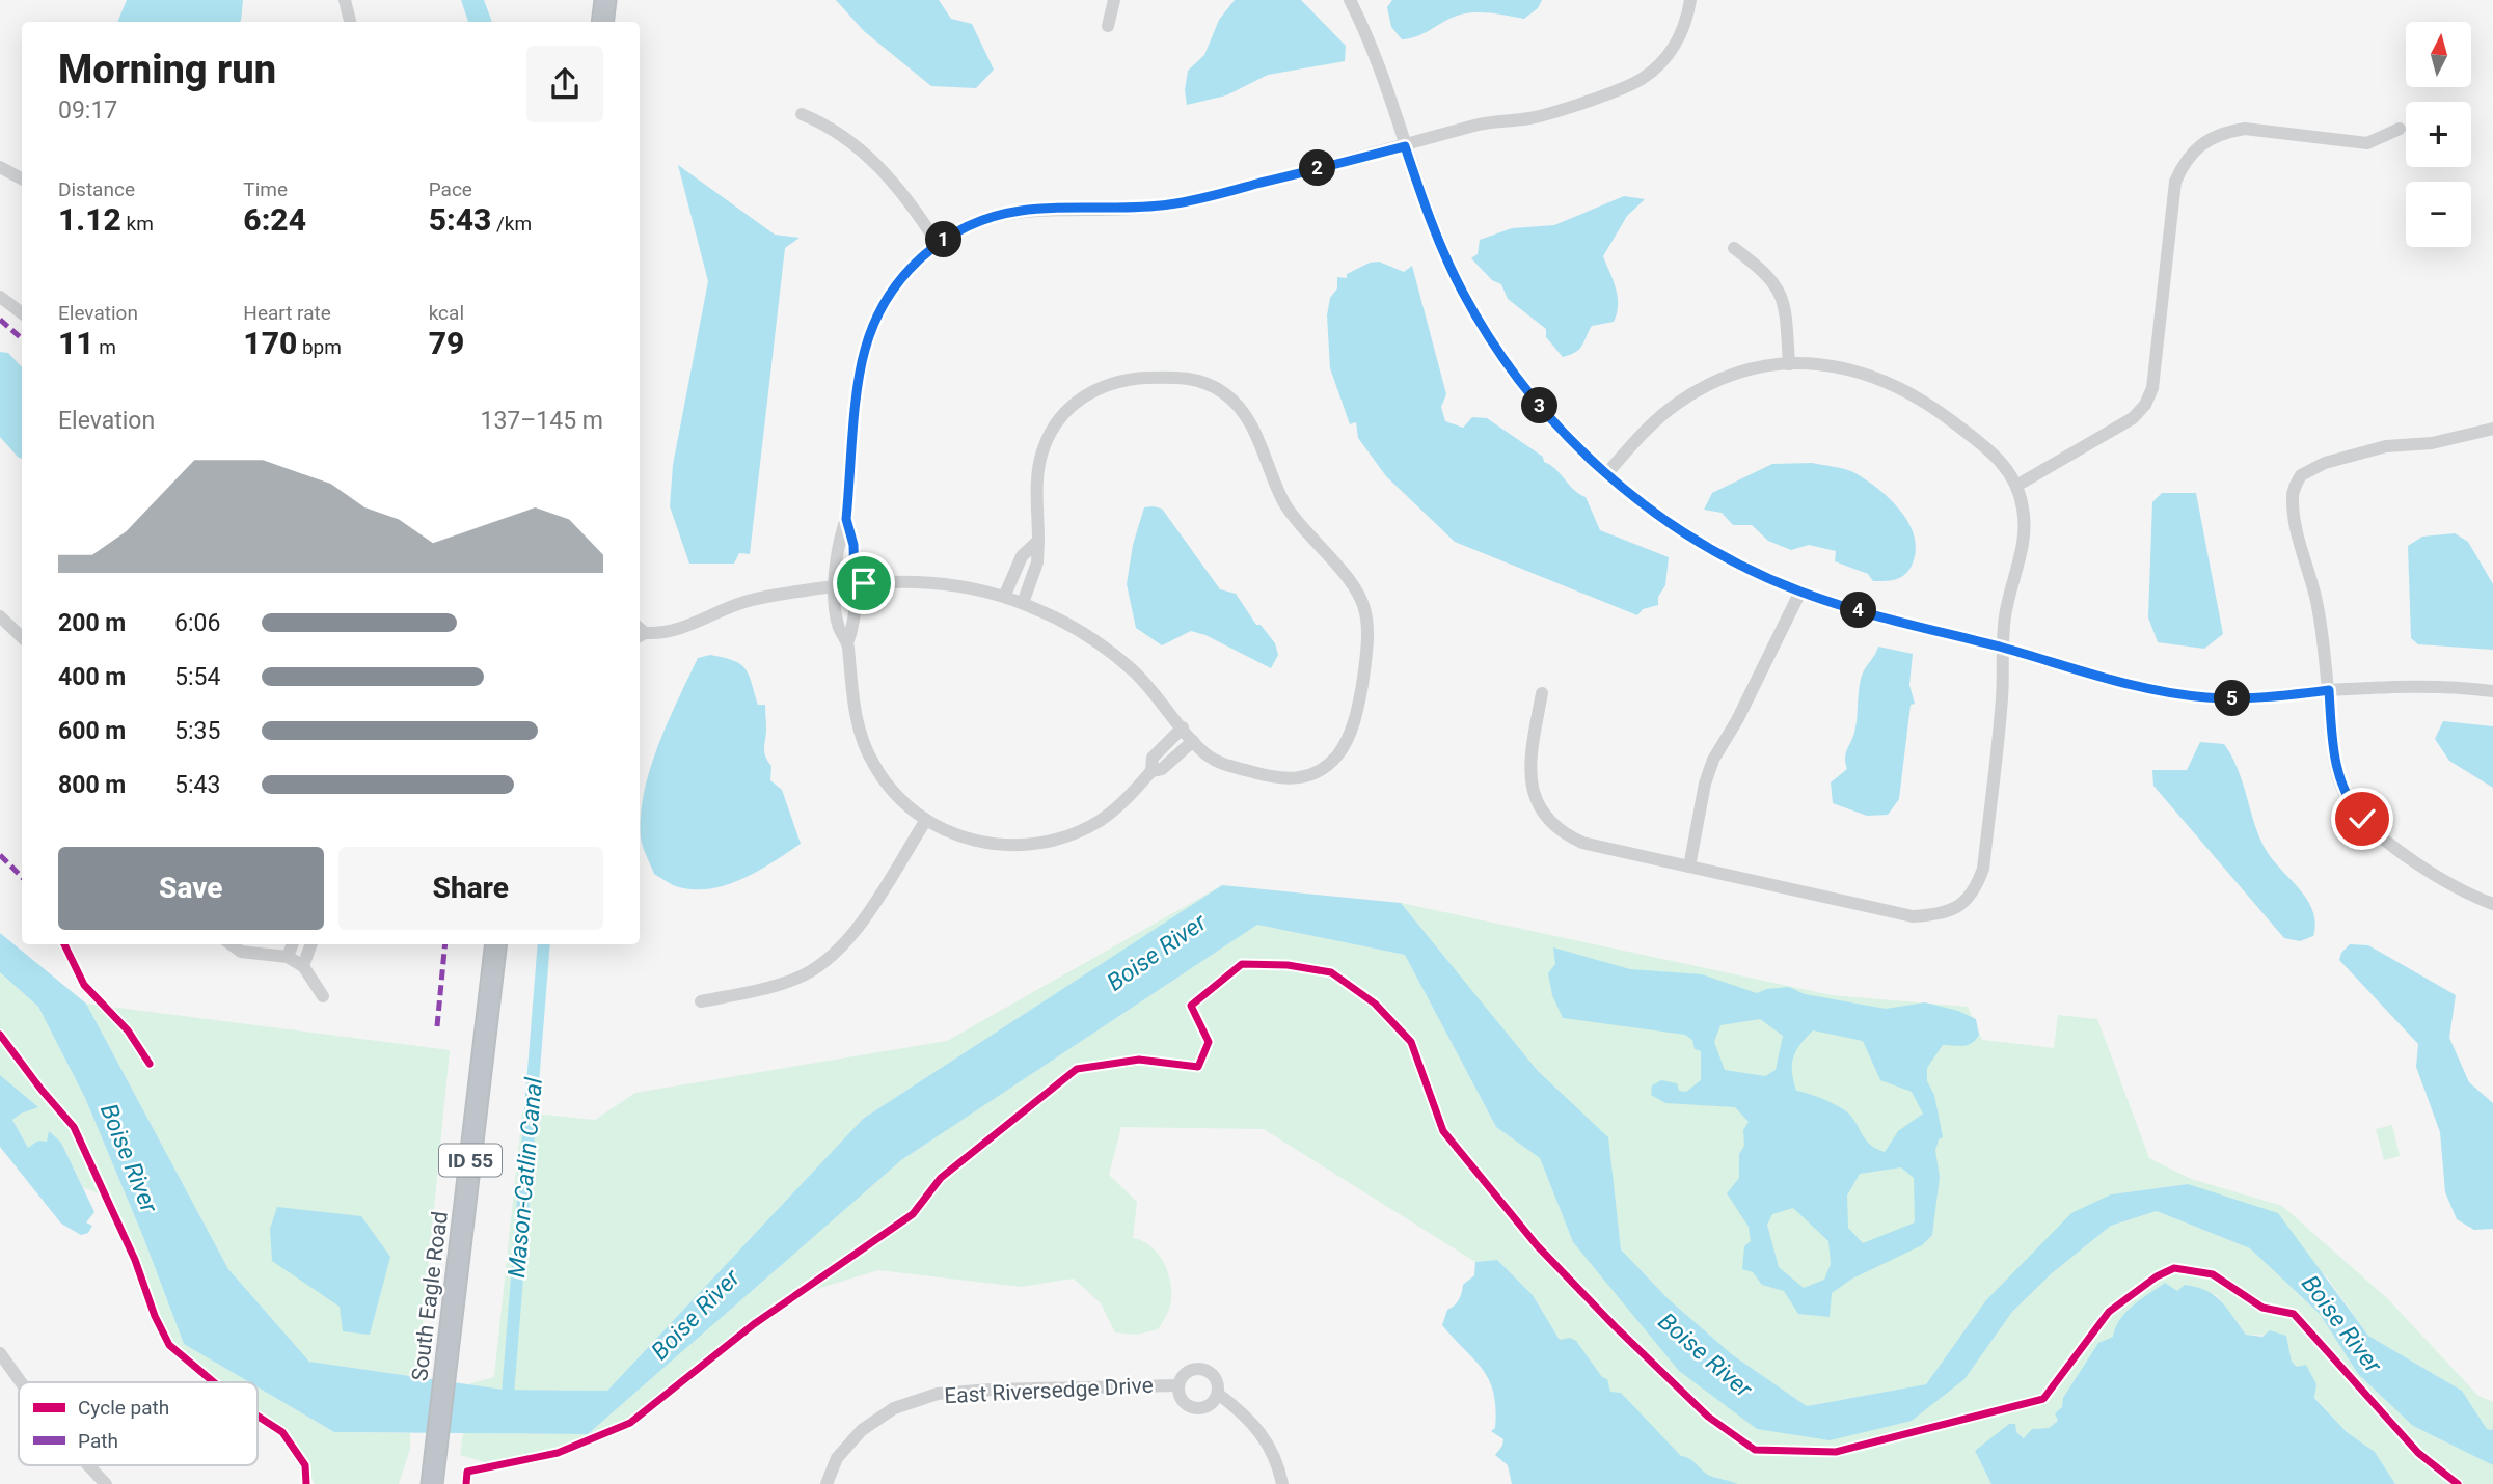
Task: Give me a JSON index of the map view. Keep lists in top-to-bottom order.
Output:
{
  "streets": {
    "highway": ["ID 55", "South Eagle Road"],
    "street": ["East Riversedge Drive"]
  },
  "water": ["Boise River", "Mason-Catlin Canal"],
  "legend": ["Cycle path", "Path"],
  "north": "top",
  "page": {
    "map_buttons": ["+", "−"],
    "heading": ["Morning run", "09:17"],
    "stats": [
      ["Distance", "1.12 km"],
      ["Time", "6:24"],
      ["Pace", "5:43 /km"],
      ["Elevation", "11 m"],
      ["Heart rate", "170 bpm"],
      ["kcal", "79"]
    ],
    "pins": [
      "2",
      "1",
      "3",
      "4",
      "5"
    ],
    "chart": ["Elevation", "137–145 m"],
    "list": [
      {
        "name": "200 m",
        "note": "6:06"
      },
      {
        "name": "400 m",
        "note": "5:54"
      },
      {
        "name": "600 m",
        "note": "5:35"
      },
      {
        "name": "800 m",
        "note": "5:43"
      }
    ],
    "buttons": ["Save", "Share"]
  }
}
